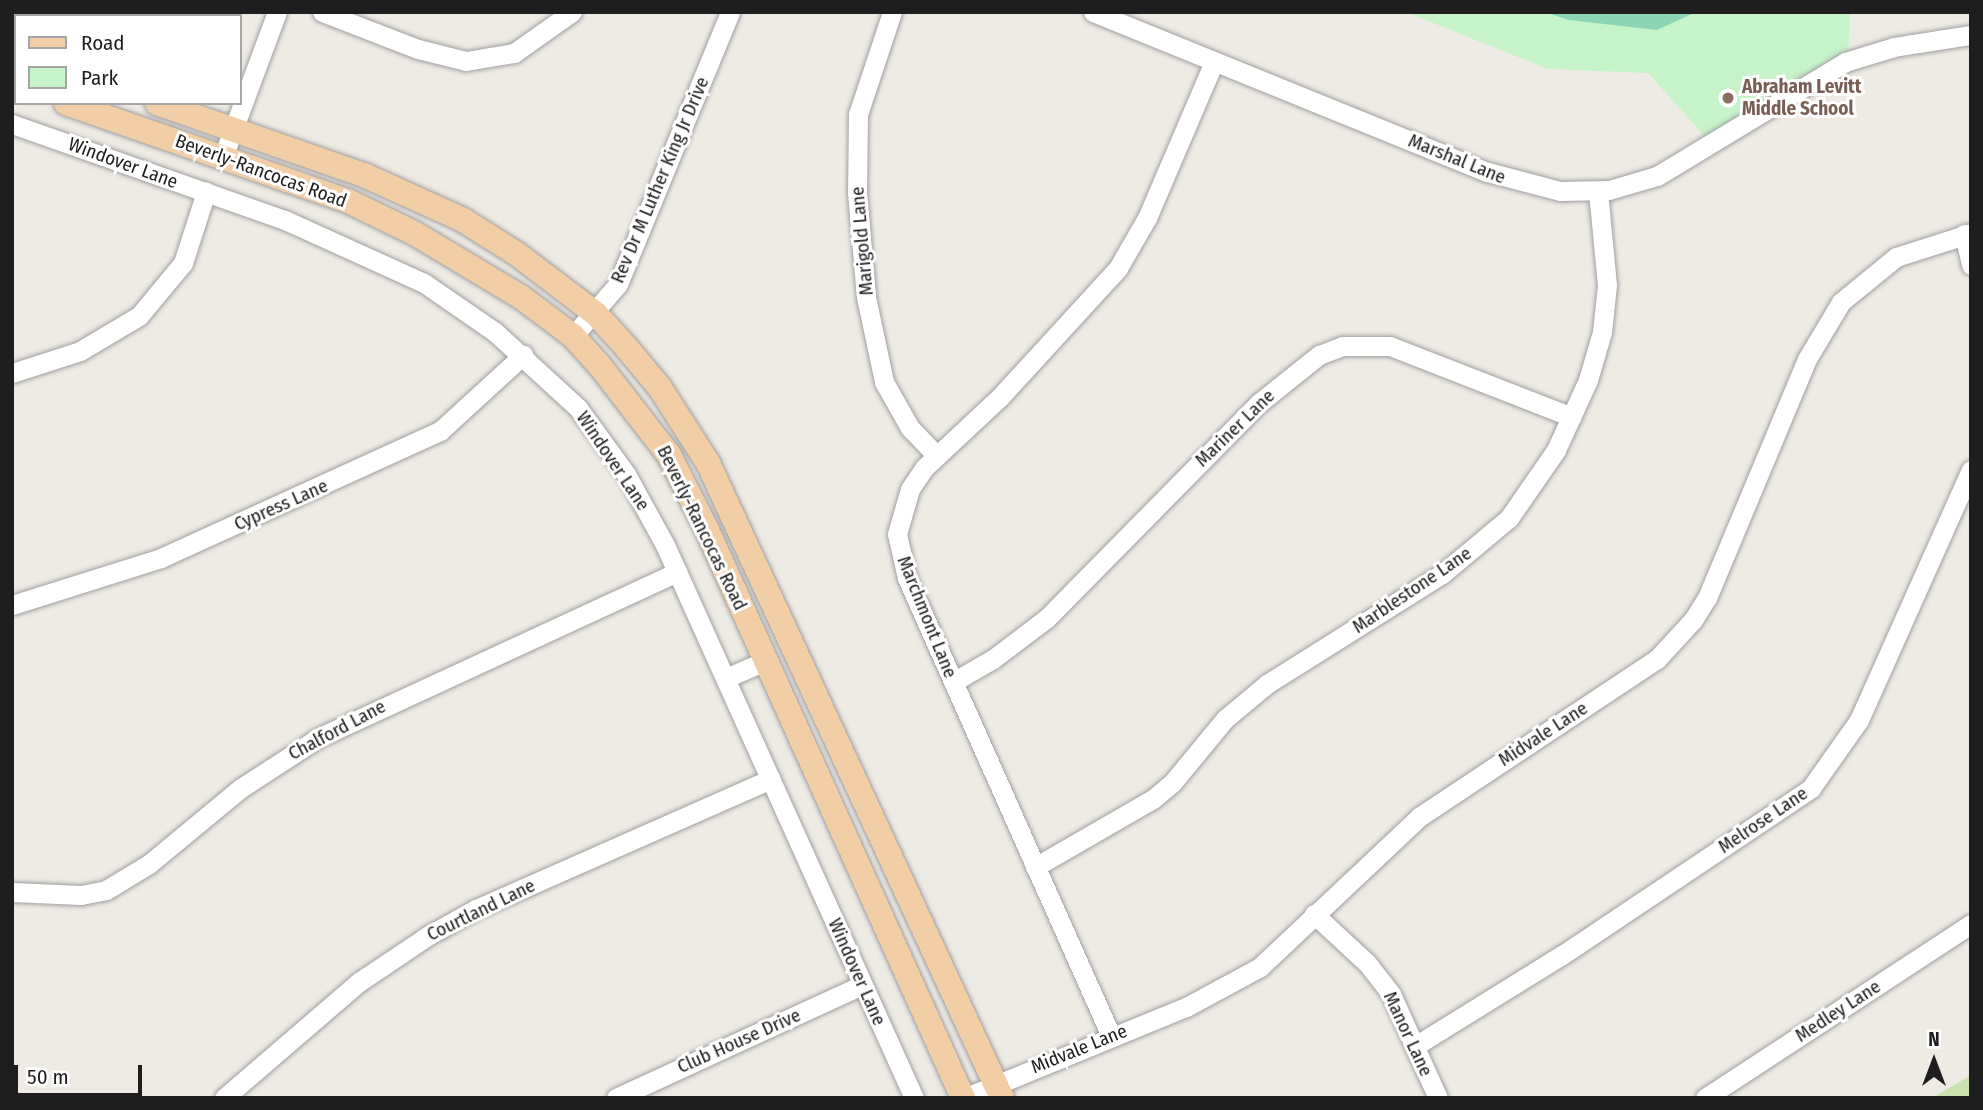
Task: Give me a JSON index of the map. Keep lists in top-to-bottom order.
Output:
{
  "streets": {
    "main road": ["Beverly-Rancocas Road"],
    "street": [
      "Marshal Lane",
      "Windover Lane",
      "Rev Dr M Luther King Jr Drive",
      "Marigold Lane",
      "Mariner Lane",
      "Cypress Lane",
      "Marblestone Lane",
      "Marchmont Lane",
      "Chalford Lane",
      "Midvale Lane",
      "Melrose Lane",
      "Courtland Lane",
      "Medley Lane",
      "Manor Lane",
      "Club House Drive"
    ]
  },
  "crossings": [
    ["Marshal Lane", "Marblestone Lane"],
    ["Marshal Lane", "Marchmont Lane"],
    ["Windover Lane", "Cypress Lane"],
    ["Windover Lane", "Chalford Lane"],
    ["Windover Lane", "Courtland Lane"],
    ["Windover Lane", "Club House Drive"],
    ["Beverly-Rancocas Road", "Rev Dr M Luther King Jr Drive"],
    ["Beverly-Rancocas Road", "Midvale Lane"],
    ["Marigold Lane", "Marchmont Lane"],
    ["Mariner Lane", "Marblestone Lane"],
    ["Mariner Lane", "Marchmont Lane"],
    ["Marblestone Lane", "Marchmont Lane"],
    ["Marchmont Lane", "Midvale Lane"],
    ["Midvale Lane", "Manor Lane"],
    ["Melrose Lane", "Manor Lane"]
  ],
  "places": ["Abraham Levitt Middle School"],
  "legend": ["Road", "Park"],
  "scale_bar": "50 m",
  "north": "top"
}
